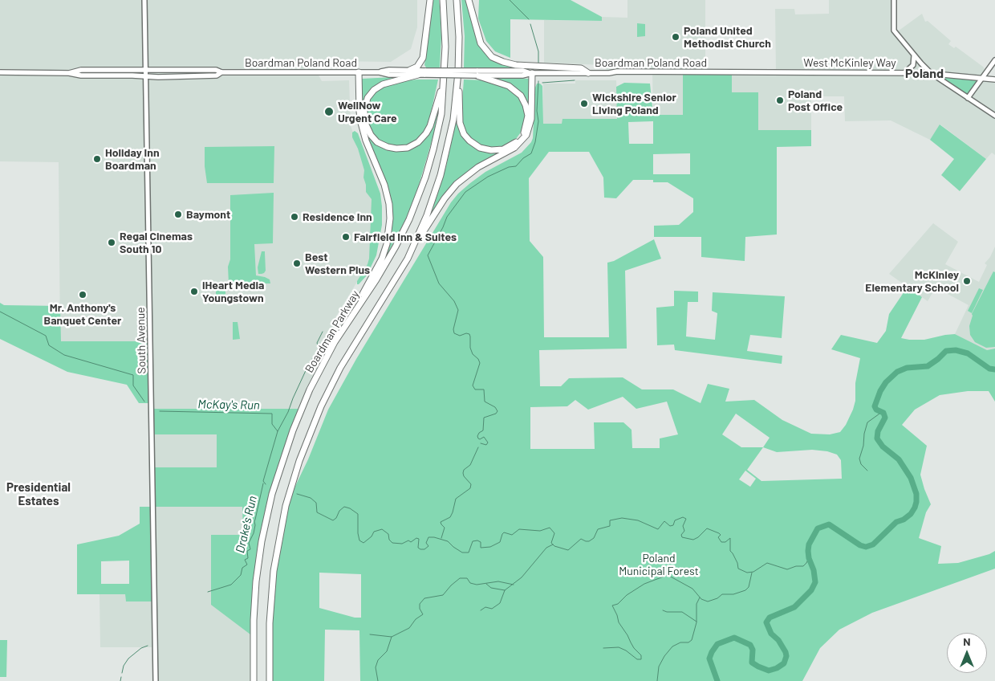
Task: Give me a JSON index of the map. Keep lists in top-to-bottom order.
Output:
{
  "streets": {
    "highway": ["Boardman Parkway"],
    "main road": ["Boardman Poland Road", "West McKinley Way", "South Avenue"]
  },
  "crossings": [
    ["Boardman Poland Road", "West McKinley Way"],
    ["Boardman Poland Road", "South Avenue"]
  ],
  "districts": ["Poland", "Presidential Estates"],
  "water": ["McKay's Run", "Drake's Run"],
  "parks": ["Poland Municipal Forest"],
  "places": [
    "Poland United Methodist Church",
    "Poland Post Office",
    "Wickshire Senior Living Poland",
    "WellNow Urgent Care",
    "Holiday Inn Boardman",
    "Baymont",
    "Residence Inn",
    "Fairfield Inn & Suites",
    "Regal Cinemas South 10",
    "Best Western Plus",
    "McKinley Elementary School",
    "iHeart Media Youngstown",
    "Mr. Anthony's Banquet Center"
  ],
  "north": "top"
}
